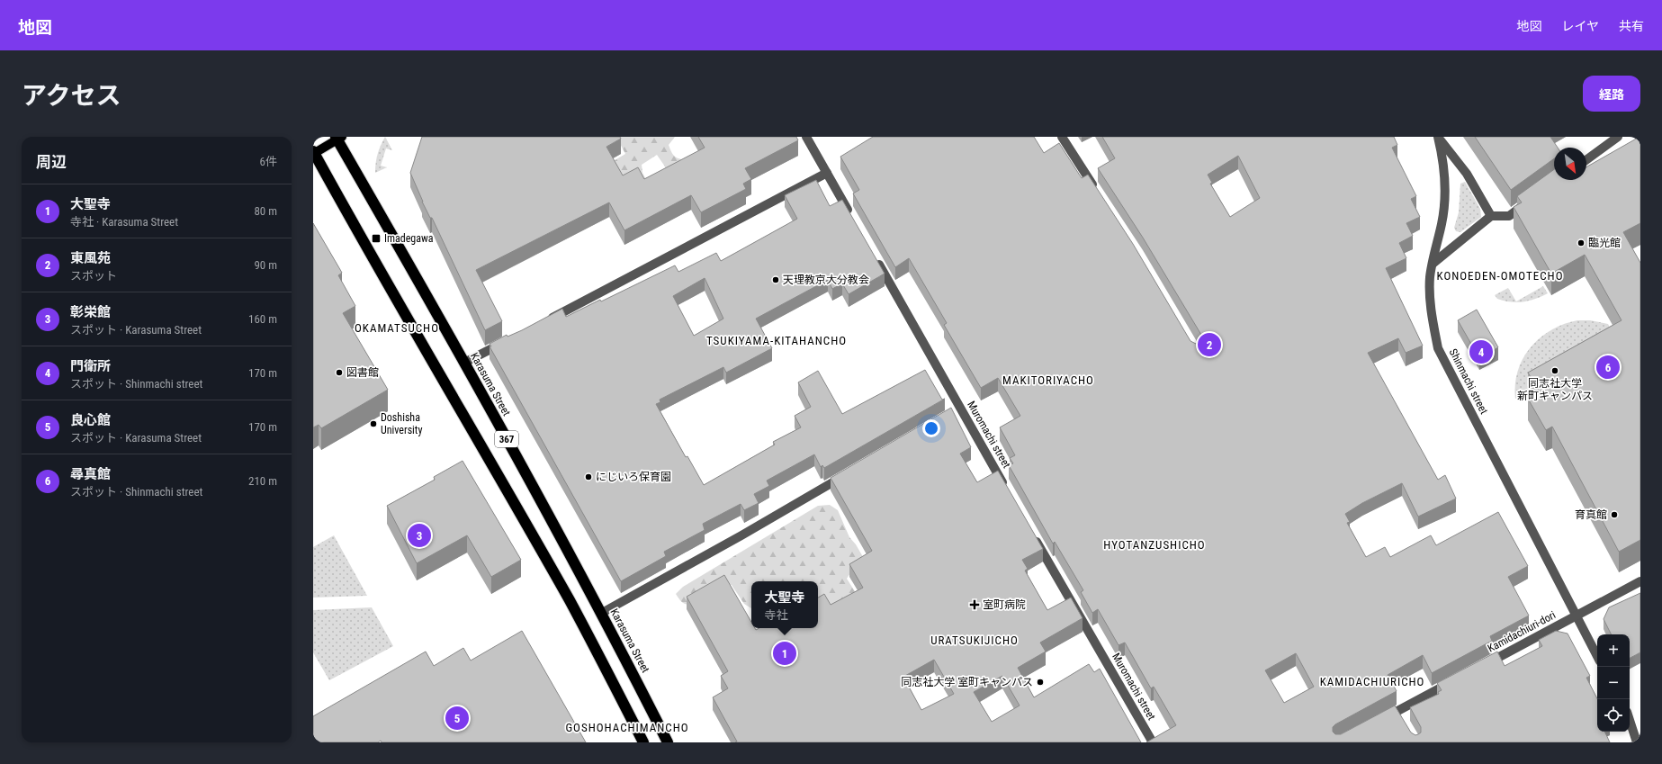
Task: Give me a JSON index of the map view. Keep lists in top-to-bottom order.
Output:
{
  "streets": {
    "highway": ["Karasuma Street", "367"],
    "street": ["Shinmachi street", "Muromachi street", "Kamidachiuri-dori"]
  },
  "crossings": [
    ["Shinmachi street", "Kamidachiuri-dori"]
  ],
  "districts": [
    "KONOEDEN-OMOTECHO",
    "OKAMATSUCHO",
    "TSUKIYAMA-KITAHANCHO",
    "MAKITORIYACHO",
    "HYOTANZUSHICHO",
    "URATSUKIJICHO",
    "KAMIDACHIURICHO",
    "GOSHOHACHIMANCHO"
  ],
  "places": {
    "transit": ["Imadegawa"],
    "other": [
      "臨光館",
      "天理教京大分教会",
      "同志社大学 新町キャンパス",
      "図書館",
      "Doshisha University",
      "にじいろ保育園",
      "育真館",
      "同志社大学 室町キャンパス"
    ],
    "health": ["室町病院"]
  },
  "north": "bottom right",
  "page": {
    "header": "地図",
    "nav": ["地図", "レイヤ", "共有"],
    "title": "アクセス",
    "buttons": "経路",
    "heading": ["周辺", "6件"],
    "list": [
      {
        "mark": "1",
        "name": "大聖寺",
        "note": "寺社 · Karasuma Street",
        "value": "80 m"
      },
      {
        "mark": "2",
        "name": "東風苑",
        "note": "スポット",
        "value": "90 m"
      },
      {
        "mark": "3",
        "name": "彰栄館",
        "note": "スポット · Karasuma Street",
        "value": "160 m"
      },
      {
        "mark": "4",
        "name": "門衛所",
        "note": "スポット · Shinmachi street",
        "value": "170 m"
      },
      {
        "mark": "5",
        "name": "良心館",
        "note": "スポット · Karasuma Street",
        "value": "170 m"
      },
      {
        "mark": "6",
        "name": "尋真館",
        "note": "スポット · Shinmachi street",
        "value": "210 m"
      }
    ],
    "pins": [
      "2",
      "4",
      "6",
      "3",
      "1",
      "5"
    ],
    "popup": ["大聖寺", "寺社"],
    "map_buttons": ["+", "−"]
  }
}
